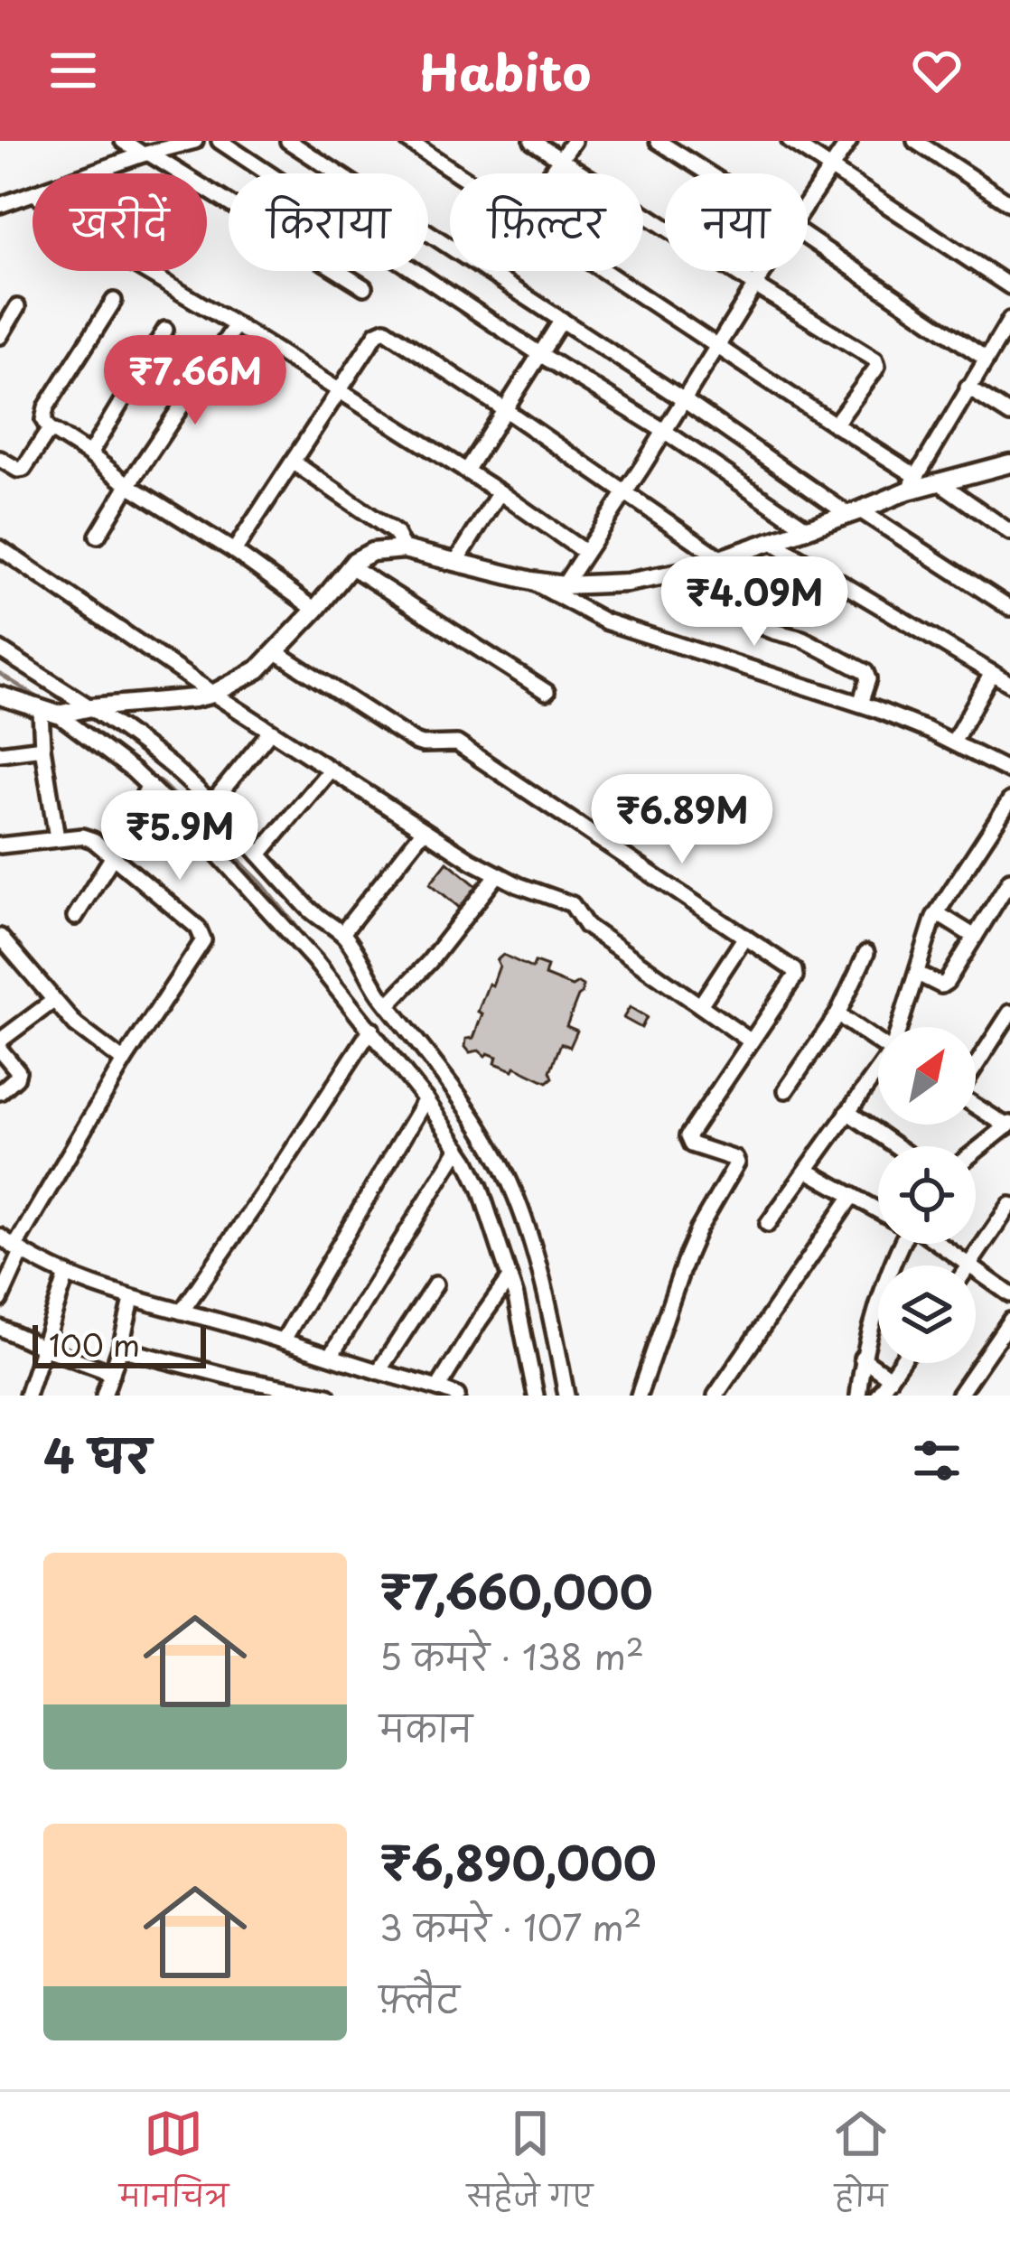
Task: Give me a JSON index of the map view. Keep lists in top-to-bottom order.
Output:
{
  "scale_bar": "100 m",
  "north": "top right",
  "page": {
    "header": "Habito",
    "chip": [
      "खरीदें",
      "किराया",
      "फ़िल्टर",
      "नया"
    ],
    "price": [
      "₹7.66M",
      "₹4.09M",
      "₹6.89M",
      "₹5.9M"
    ],
    "scale": "100 m",
    "heading": "4 घर",
    "list": [
      {
        "name": "₹7,660,000",
        "note": "5 कमरे · 138 m² · मकान"
      },
      {
        "name": "₹6,890,000",
        "note": "3 कमरे · 107 m² · फ़्लैट"
      }
    ],
    "tabs": ["मानचित्र", "सहेजे गए", "होम"]
  }
}
